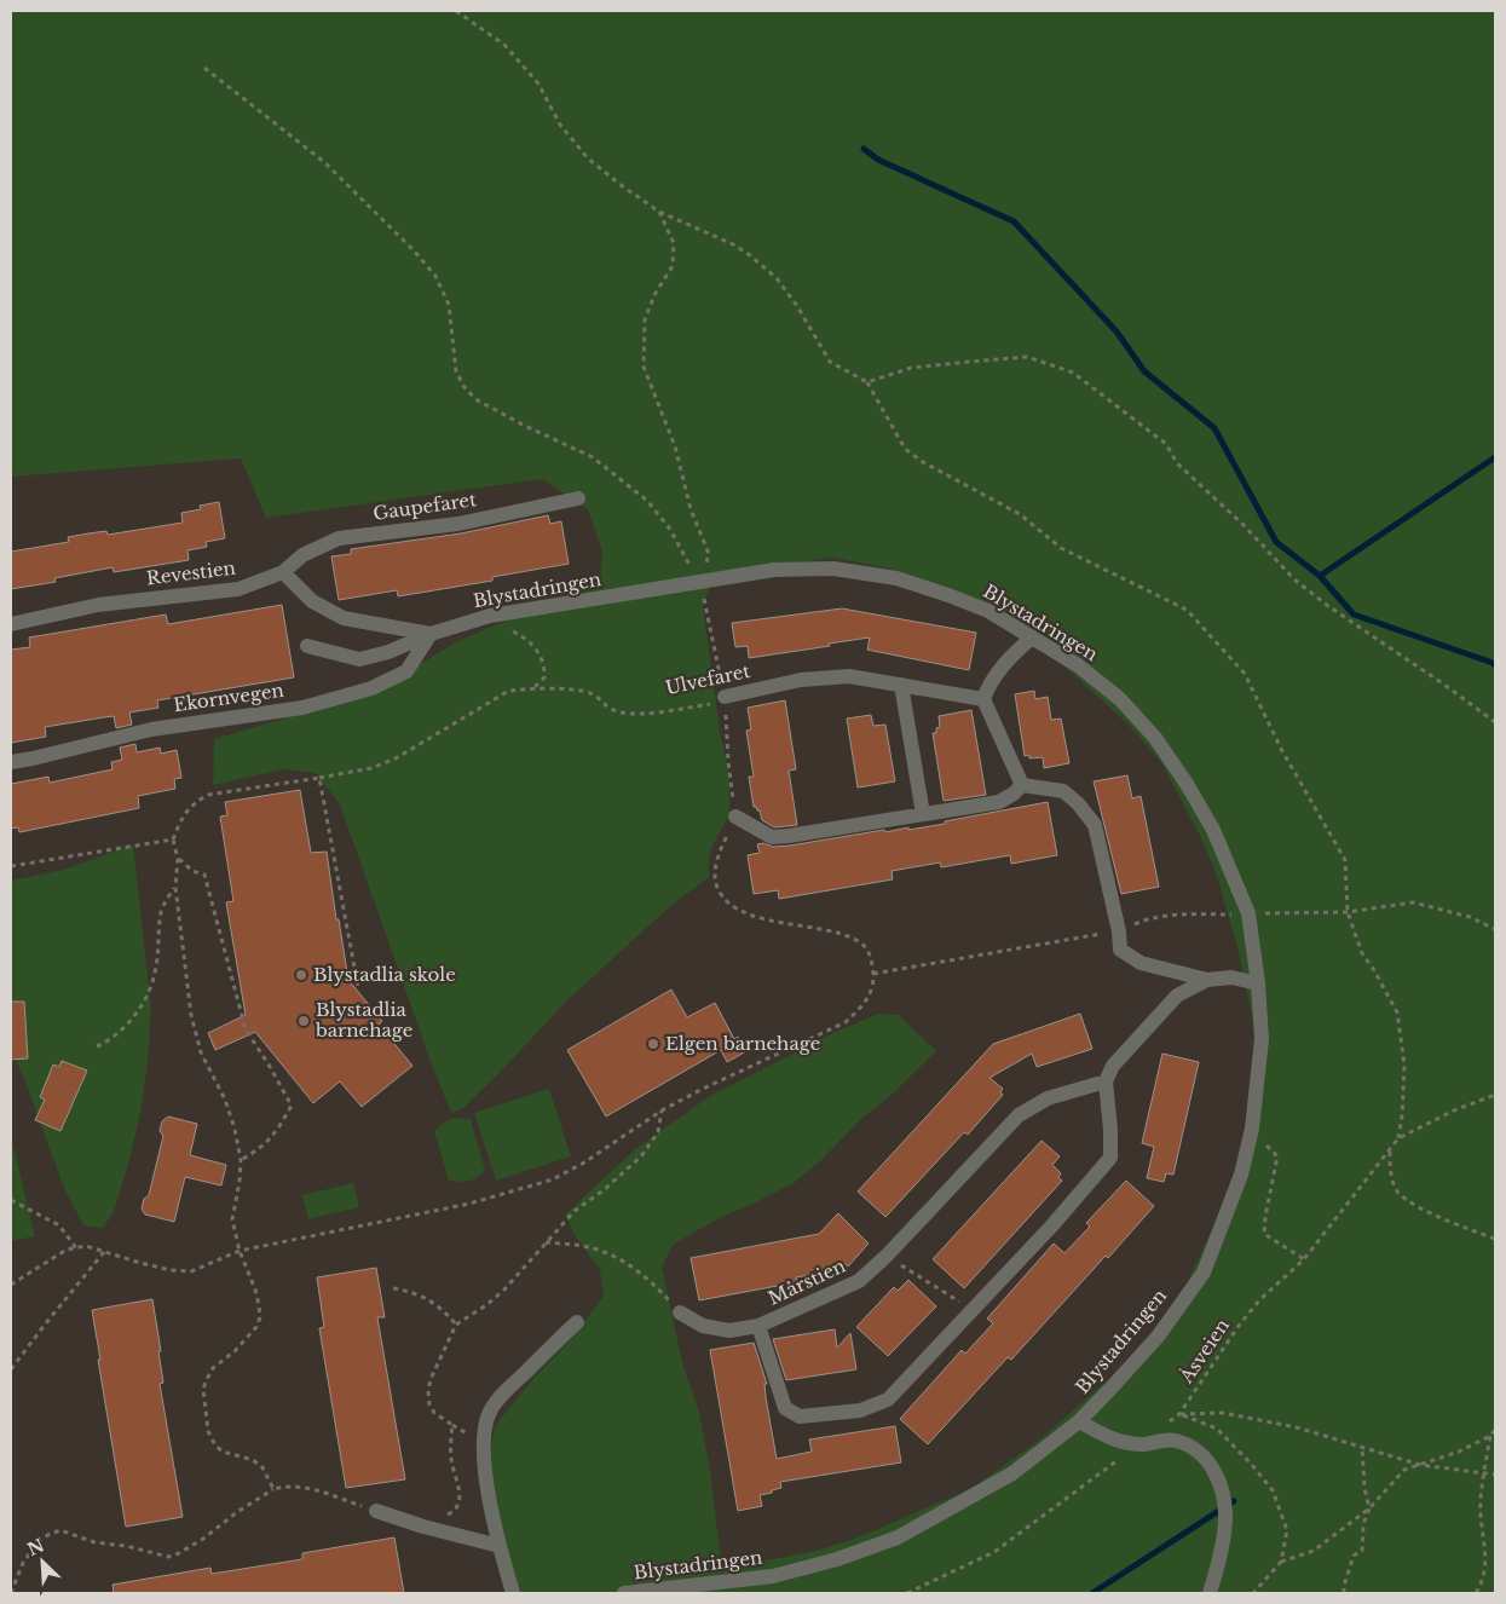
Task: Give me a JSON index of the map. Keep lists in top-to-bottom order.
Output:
{
  "streets": {
    "street": [
      "Gaupefaret",
      "Revestien",
      "Blystadringen",
      "Ulvefaret",
      "Ekornvegen",
      "Mårstien"
    ],
    "path": ["Åsveien"]
  },
  "crossings": [
    ["Gaupefaret", "Revestien"],
    ["Blystadringen", "Ekornvegen"]
  ],
  "places": ["Blystadlia skole", "Blystadlia barnehage", "Elgen barnehage"],
  "north": "top left"
}
